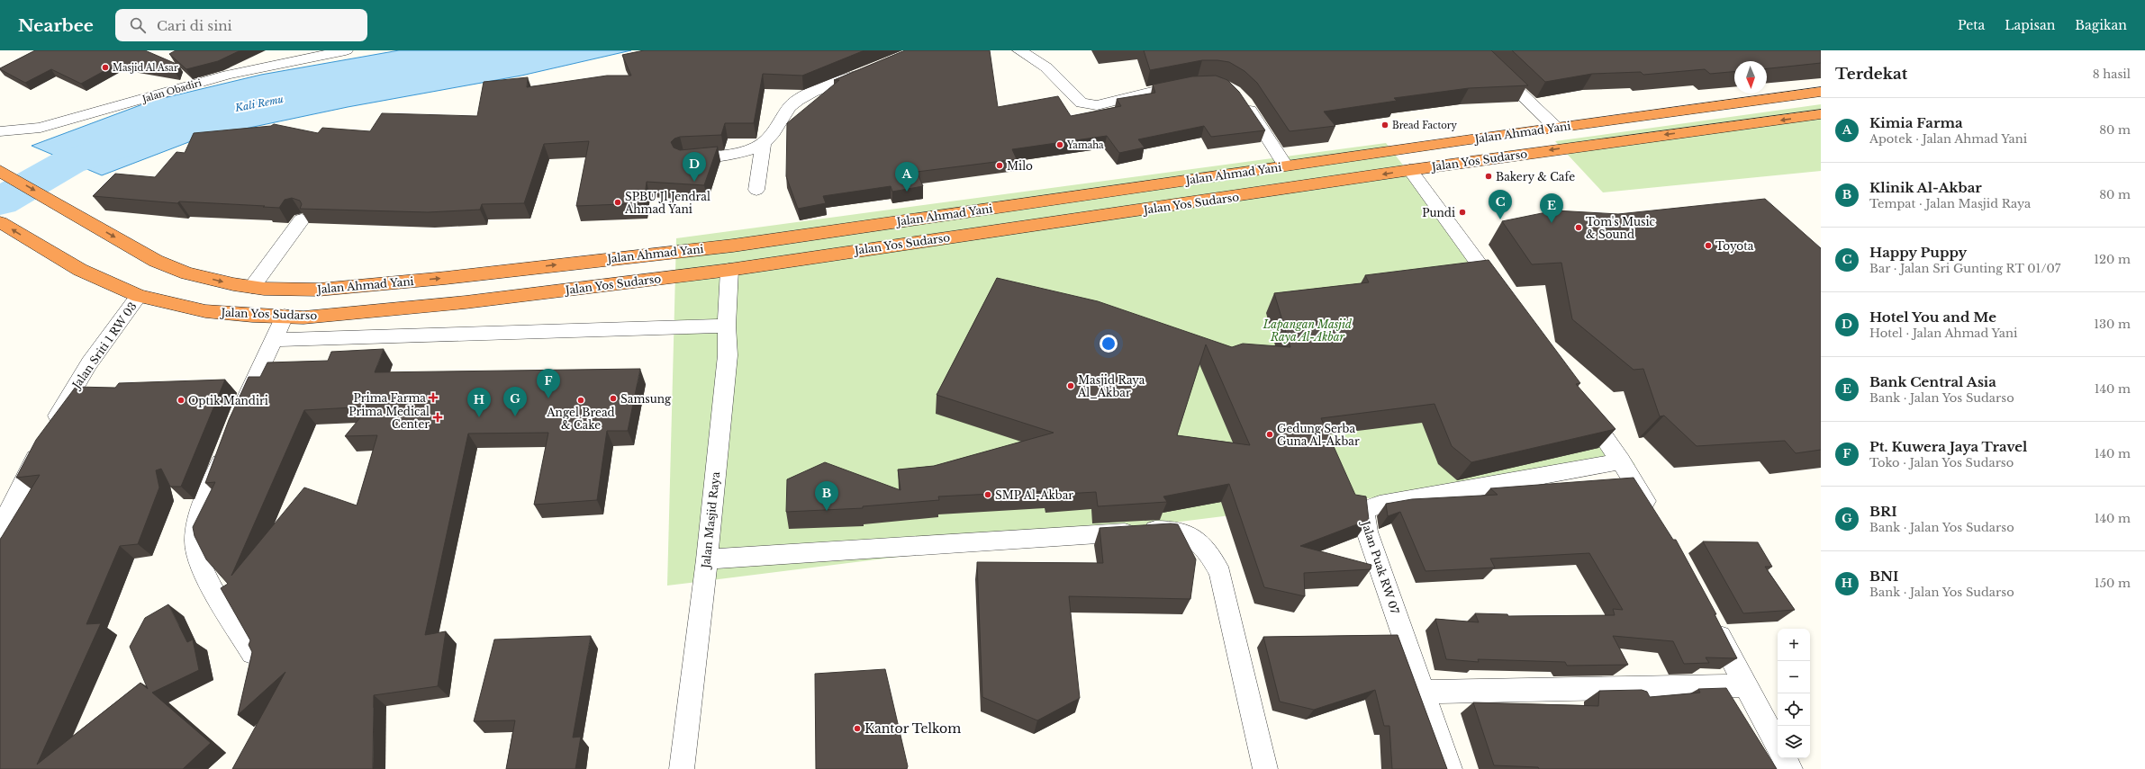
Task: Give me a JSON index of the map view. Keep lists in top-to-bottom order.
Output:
{
  "streets": {
    "highway": ["Jalan Ahmad Yani", "Jalan Yos Sudarso"],
    "street": [
      "Jalan Obadiri",
      "Jalan Sriti 1 RW 03",
      "Jalan Masjid Raya",
      "Jalan Puak RW 07"
    ]
  },
  "crossings": [
    ["Jalan Yos Sudarso", "Jalan Sriti 1 RW 03"],
    ["Jalan Yos Sudarso", "Jalan Masjid Raya"]
  ],
  "one_way": ["Jalan Ahmad Yani", "Jalan Yos Sudarso"],
  "water": ["Kali Remu"],
  "parks": ["Lapangan Masjid Raya Al-Akbar"],
  "places": {
    "other": [
      "Masjid Al Asar",
      "Bread Factory",
      "Yamaha",
      "Milo",
      "Bakery & Cafe",
      "SPBU Jl Jendral Ahmad Yani",
      "Pundi",
      "Tom's Music & Sound",
      "Toyota",
      "Masjid Raya Al_Akbar",
      "Samsung",
      "Optik Mandiri",
      "Angel Bread & Cake",
      "Gedung Serba Guna Al-Akbar",
      "SMP Al-Akbar",
      "Kantor Telkom"
    ],
    "health": ["Prima Farma", "Prima Medical Center"]
  },
  "north": "bottom",
  "page": {
    "header": "Nearbee",
    "search": "Cari di sini",
    "nav": ["Peta", "Lapisan", "Bagikan"],
    "heading": ["Terdekat", "8 hasil"],
    "list": [
      {
        "mark": "A",
        "name": "Kimia Farma",
        "note": "Apotek · Jalan Ahmad Yani",
        "value": "80 m"
      },
      {
        "mark": "B",
        "name": "Klinik Al-Akbar",
        "note": "Tempat · Jalan Masjid Raya",
        "value": "80 m"
      },
      {
        "mark": "C",
        "name": "Happy Puppy",
        "note": "Bar · Jalan Sri Gunting RT 01/07",
        "value": "120 m"
      },
      {
        "mark": "D",
        "name": "Hotel You and Me",
        "note": "Hotel · Jalan Ahmad Yani",
        "value": "130 m"
      },
      {
        "mark": "E",
        "name": "Bank Central Asia",
        "note": "Bank · Jalan Yos Sudarso",
        "value": "140 m"
      },
      {
        "mark": "F",
        "name": "Pt. Kuwera Jaya Travel",
        "note": "Toko · Jalan Yos Sudarso",
        "value": "140 m"
      },
      {
        "mark": "G",
        "name": "BRI",
        "note": "Bank · Jalan Yos Sudarso",
        "value": "140 m"
      },
      {
        "mark": "H",
        "name": "BNI",
        "note": "Bank · Jalan Yos Sudarso",
        "value": "150 m"
      }
    ],
    "pins": [
      "D",
      "A",
      "C",
      "E",
      "F",
      "G",
      "H",
      "B"
    ],
    "map_buttons": ["+", "−"]
  }
}
